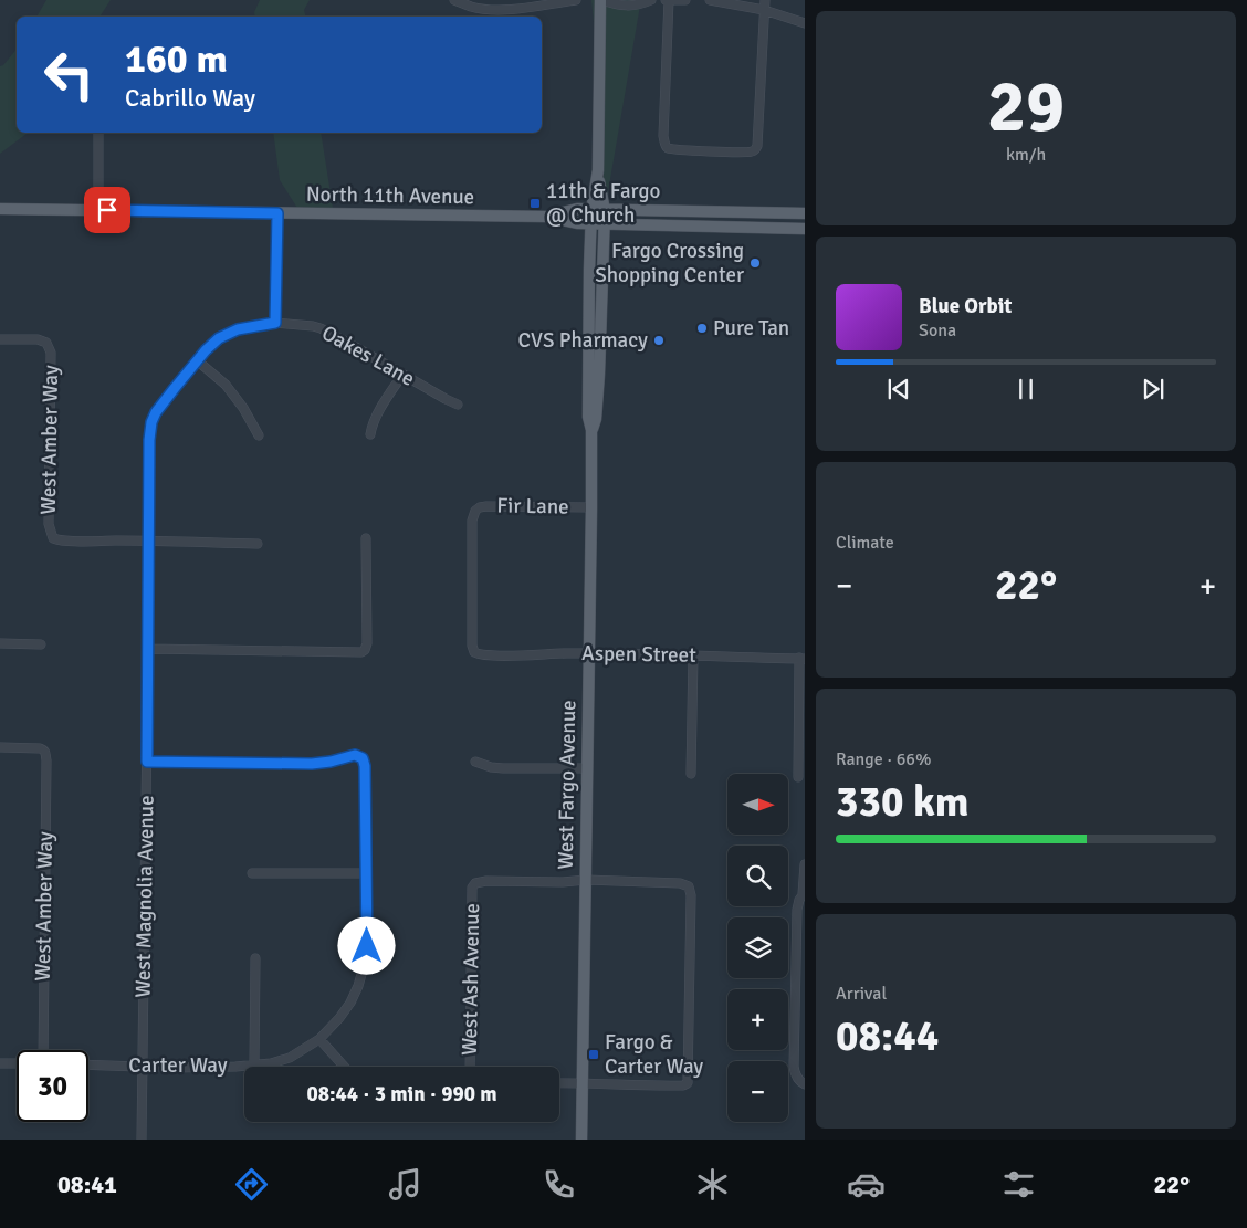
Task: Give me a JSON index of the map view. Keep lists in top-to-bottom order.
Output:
{
  "streets": {
    "main road": ["North 11th Avenue", "West Fargo Avenue"],
    "street": [
      "Oakes Lane",
      "West Amber Way",
      "Fir Lane",
      "Aspen Street",
      "West Magnolia Avenue",
      "West Ash Avenue",
      "Carter Way"
    ]
  },
  "crossings": [
    ["North 11th Avenue", "West Fargo Avenue"],
    ["Oakes Lane", "West Magnolia Avenue"],
    ["West Amber Way", "West Magnolia Avenue"],
    ["Fir Lane", "Aspen Street"],
    ["Fir Lane", "West Fargo Avenue"],
    ["Aspen Street", "West Fargo Avenue"],
    ["West Fargo Avenue", "West Ash Avenue"],
    ["West Magnolia Avenue", "Carter Way"]
  ],
  "places": {
    "transit": ["11th & Fargo @ Church", "Fargo & Carter Way"],
    "other": ["Fargo Crossing Shopping Center", "Pure Tan", "CVS Pharmacy"]
  },
  "north": "right",
  "page": {
    "tile": [
      ["29", "km/h"],
      "Climate",
      ["Range · 66%", "330 km"],
      ["Arrival", "08:44"]
    ],
    "turn": ["160 m", "Cabrillo Way"],
    "song": ["Blue Orbit", "Sona"],
    "heat": ["−", "22°", "+"],
    "map_buttons": ["+", "−"],
    "limit": "30",
    "trip": "08:44 · 3 min · 990 m",
    "tabs": ["08:41", "22°"]
  }
}
